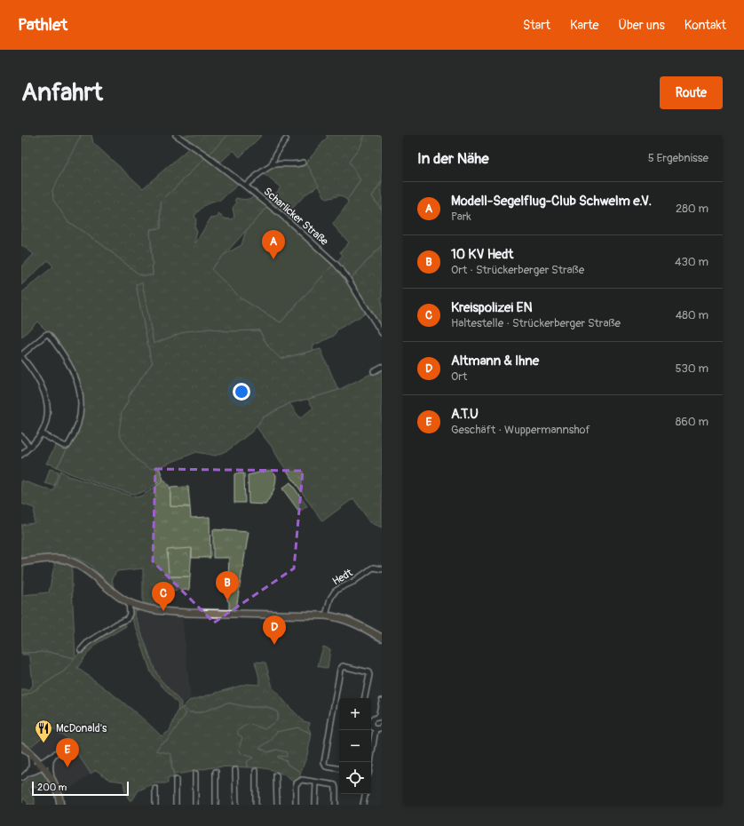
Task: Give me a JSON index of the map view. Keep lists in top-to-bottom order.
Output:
{
  "streets": {
    "street": ["Scharlicker Straße", "Hedt"]
  },
  "places": {
    "restaurant": ["McDonald's"]
  },
  "scale_bar": "200 m",
  "page": {
    "header": "Pathlet",
    "nav": [
      "Start",
      "Karte",
      "Über uns",
      "Kontakt"
    ],
    "buttons": "Route",
    "title": "Anfahrt",
    "heading": ["In der Nähe", "5 Ergebnisse"],
    "list": [
      {
        "mark": "A",
        "name": "Modell-Segelflug-Club Schwelm e.V.",
        "note": "Park",
        "value": "280 m"
      },
      {
        "mark": "B",
        "name": "10 KV Hedt",
        "note": "Ort · Strückerberger Straße",
        "value": "430 m"
      },
      {
        "mark": "C",
        "name": "Kreispolizei EN",
        "note": "Haltestelle · Strückerberger Straße",
        "value": "480 m"
      },
      {
        "mark": "D",
        "name": "Altmann & Ihne",
        "note": "Ort",
        "value": "530 m"
      },
      {
        "mark": "E",
        "name": "A.T.U",
        "note": "Geschäft · Wuppermannshof",
        "value": "860 m"
      }
    ],
    "pins": [
      "A",
      "B",
      "C",
      "D",
      "E"
    ],
    "map_buttons": ["+", "−"],
    "scale": "200 m"
  }
}
